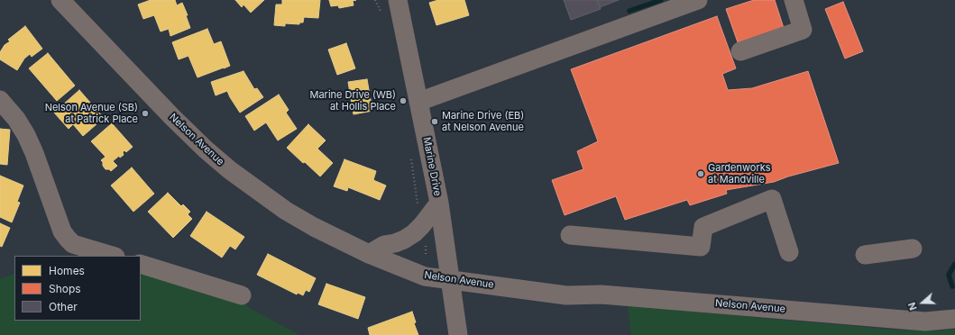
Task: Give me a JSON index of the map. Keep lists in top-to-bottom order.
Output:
{
  "streets": {
    "street": ["Nelson Avenue", "Marine Drive"]
  },
  "crossings": [
    ["Nelson Avenue", "Marine Drive"]
  ],
  "places": [
    "Marine Drive (WB) at Hollis Place",
    "Nelson Avenue (SB) at Patrick Place",
    "Marine Drive (EB) at Nelson Avenue",
    "Gardenworks at Mandville"
  ],
  "legend": ["Homes", "Shops", "Other"],
  "north": "left"
}
